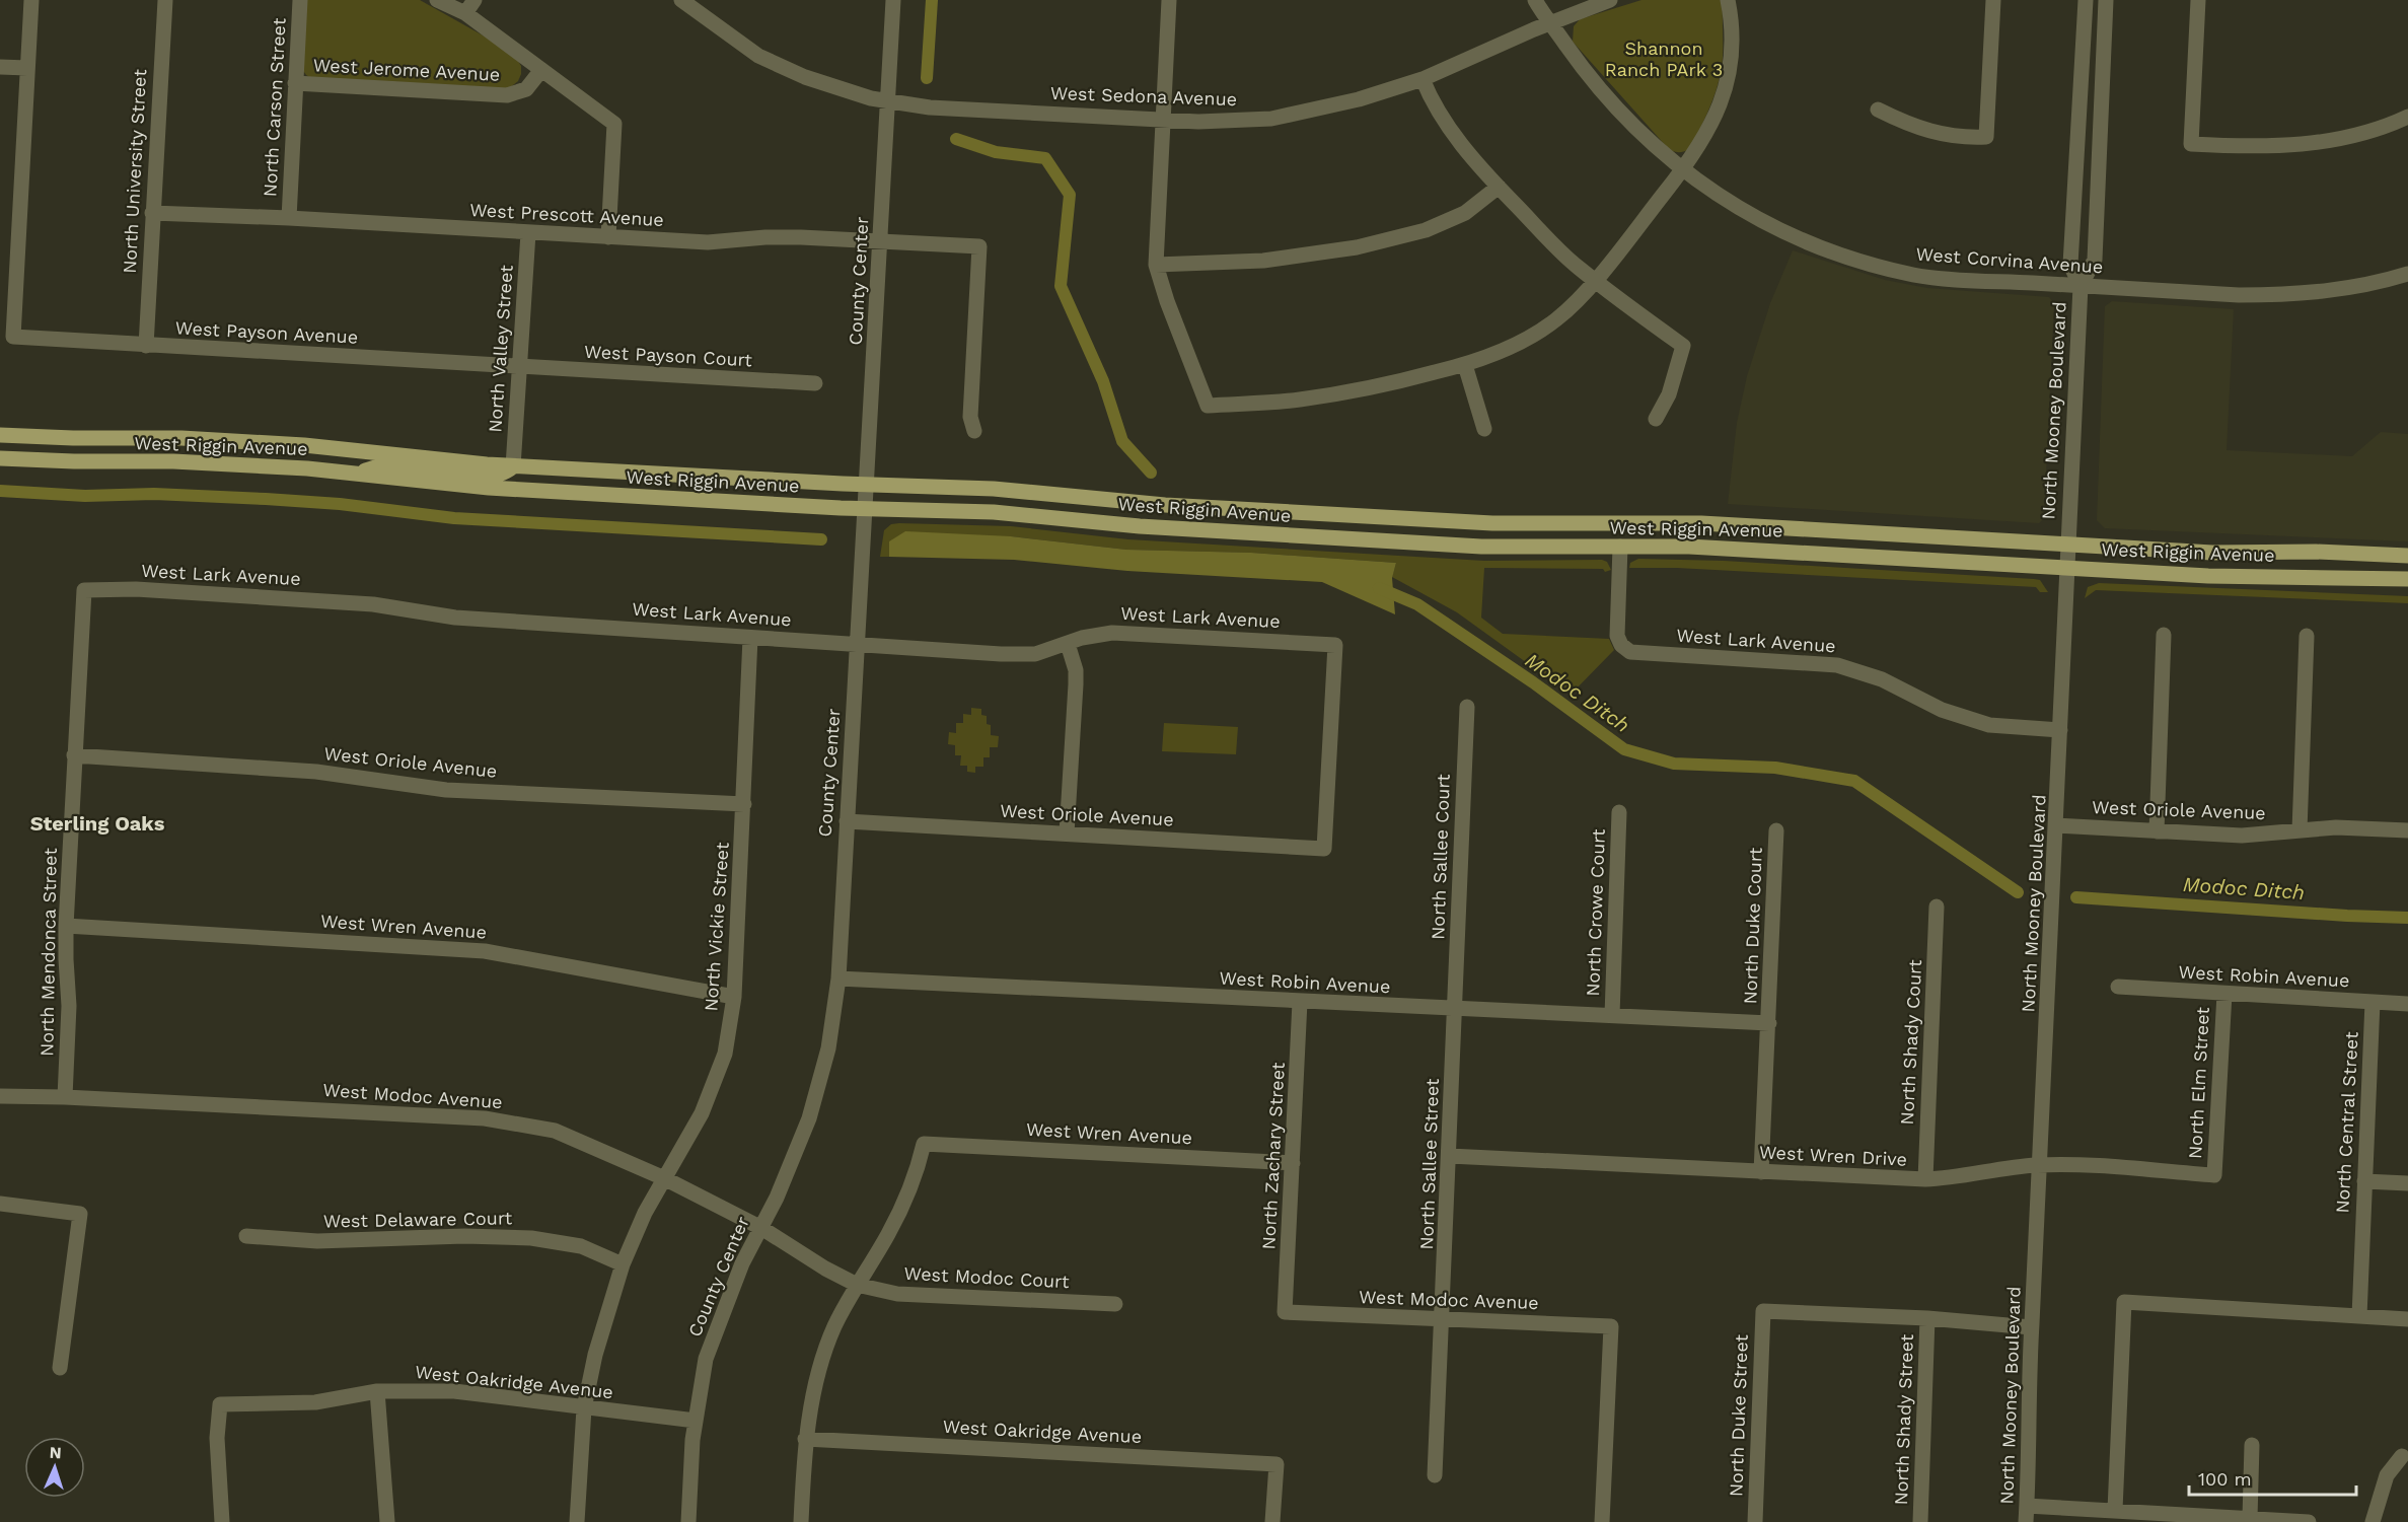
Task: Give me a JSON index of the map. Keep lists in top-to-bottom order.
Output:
{
  "streets": {
    "main road": ["West Riggin Avenue"],
    "street": [
      "West Jerome Avenue",
      "West Sedona Avenue",
      "North Carson Street",
      "North University Street",
      "West Prescott Avenue",
      "West Corvina Avenue",
      "County Center",
      "West Payson Avenue",
      "North Valley Street",
      "West Payson Court",
      "North Mooney Boulevard",
      "West Lark Avenue",
      "West Oriole Avenue",
      "North Sallee Court",
      "North Crowe Court",
      "North Duke Court",
      "West Wren Avenue",
      "North Vickie Street",
      "North Mendonca Street",
      "West Robin Avenue",
      "North Shady Court",
      "North Elm Street",
      "West Modoc Avenue",
      "North Central Street",
      "North Zachary Street",
      "West Wren Drive",
      "North Sallee Street",
      "West Delaware Court",
      "West Modoc Court",
      "West Oakridge Avenue",
      "North Duke Street",
      "North Shady Street"
    ]
  },
  "crossings": [
    ["West Jerome Avenue", "North Carson Street"],
    ["West Sedona Avenue", "West Corvina Avenue"],
    ["West Sedona Avenue", "County Center"],
    ["North Carson Street", "West Prescott Avenue"],
    ["North University Street", "West Prescott Avenue"],
    ["North University Street", "West Payson Avenue"],
    ["West Prescott Avenue", "County Center"],
    ["West Prescott Avenue", "North Valley Street"],
    ["West Corvina Avenue", "North Mooney Boulevard"],
    ["County Center", "West Riggin Avenue"],
    ["County Center", "West Lark Avenue"],
    ["County Center", "West Oriole Avenue"],
    ["County Center", "West Robin Avenue"],
    ["County Center", "West Modoc Avenue"],
    ["County Center", "West Oakridge Avenue"],
    ["West Payson Avenue", "North Valley Street"],
    ["West Payson Avenue", "West Payson Court"],
    ["North Valley Street", "West Payson Court"],
    ["North Valley Street", "West Riggin Avenue"],
    ["North Mooney Boulevard", "West Riggin Avenue"],
    ["North Mooney Boulevard", "West Lark Avenue"],
    ["North Mooney Boulevard", "West Oriole Avenue"],
    ["North Mooney Boulevard", "West Wren Drive"],
    ["West Riggin Avenue", "West Lark Avenue"],
    ["West Lark Avenue", "West Oriole Avenue"],
    ["West Lark Avenue", "North Vickie Street"],
    ["West Lark Avenue", "North Mendonca Street"],
    ["West Oriole Avenue", "North Vickie Street"],
    ["West Oriole Avenue", "North Mendonca Street"],
    ["North Sallee Court", "West Robin Avenue"],
    ["North Sallee Court", "North Sallee Street"],
    ["North Crowe Court", "West Robin Avenue"],
    ["North Duke Court", "West Robin Avenue"],
    ["West Wren Avenue", "North Vickie Street"],
    ["West Wren Avenue", "North Mendonca Street"],
    ["West Wren Avenue", "West Modoc Avenue"],
    ["West Wren Avenue", "North Zachary Street"],
    ["West Wren Avenue", "West Modoc Court"],
    ["North Vickie Street", "West Modoc Avenue"],
    ["North Vickie Street", "West Delaware Court"],
    ["North Vickie Street", "West Oakridge Avenue"],
    ["North Mendonca Street", "West Modoc Avenue"],
    ["West Robin Avenue", "North Elm Street"],
    ["West Robin Avenue", "North Central Street"],
    ["West Robin Avenue", "North Zachary Street"],
    ["West Robin Avenue", "North Sallee Street"],
    ["North Shady Court", "West Wren Drive"],
    ["North Elm Street", "West Wren Drive"],
    ["West Modoc Avenue", "North Zachary Street"],
    ["West Modoc Avenue", "North Sallee Street"],
    ["West Modoc Avenue", "West Modoc Court"],
    ["West Wren Drive", "North Sallee Street"],
    ["North Duke Street", "North Shady Street"]
  ],
  "districts": ["Sterling Oaks"],
  "water": ["Modoc Ditch"],
  "parks": ["Shannon Ranch PArk 3"],
  "scale_bar": "100 m",
  "north": "top"
}
